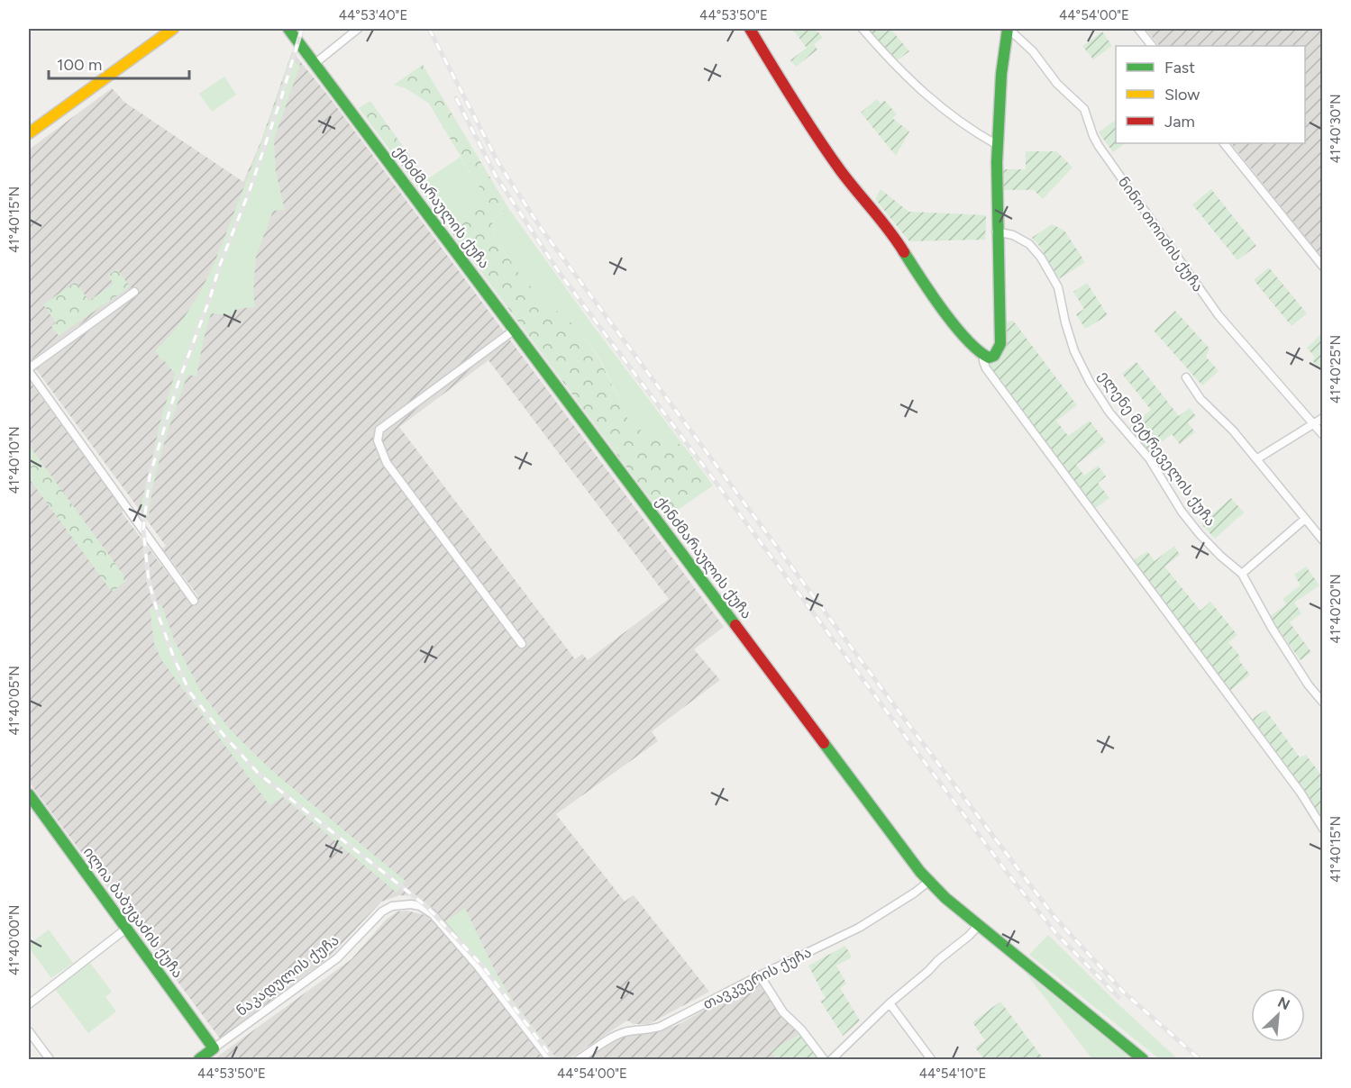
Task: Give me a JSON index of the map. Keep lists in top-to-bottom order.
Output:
{
  "streets": {
    "main road": ["ქინძმარაულის ქუჩა", "ილია ბაბუცაძის ქუჩა", "ნაკადულის ქუჩა"],
    "street": ["ნინო თოიძის ქუჩა", "ელენე მეტრეველის ქუჩა", "თავკვერის ქუჩა"]
  },
  "crossings": [
    ["ქინძმარაულის ქუჩა", "თავკვერის ქუჩა"],
    ["ილია ბაბუცაძის ქუჩა", "ნაკადულის ქუჩა"]
  ],
  "legend": ["Fast", "Slow", "Jam"],
  "scale_bar": "100 m",
  "north": "top right",
  "coordinates": [
    "44°53'40\"E",
    "44°53'50\"E",
    "44°54'00\"E",
    "41°40'30\"N",
    "41°40'15\"N",
    "41°40'25\"N",
    "41°40'10\"N",
    "41°40'20\"N",
    "41°40'05\"N",
    "41°40'00\"N",
    "44°54'10\"E"
  ]
}
